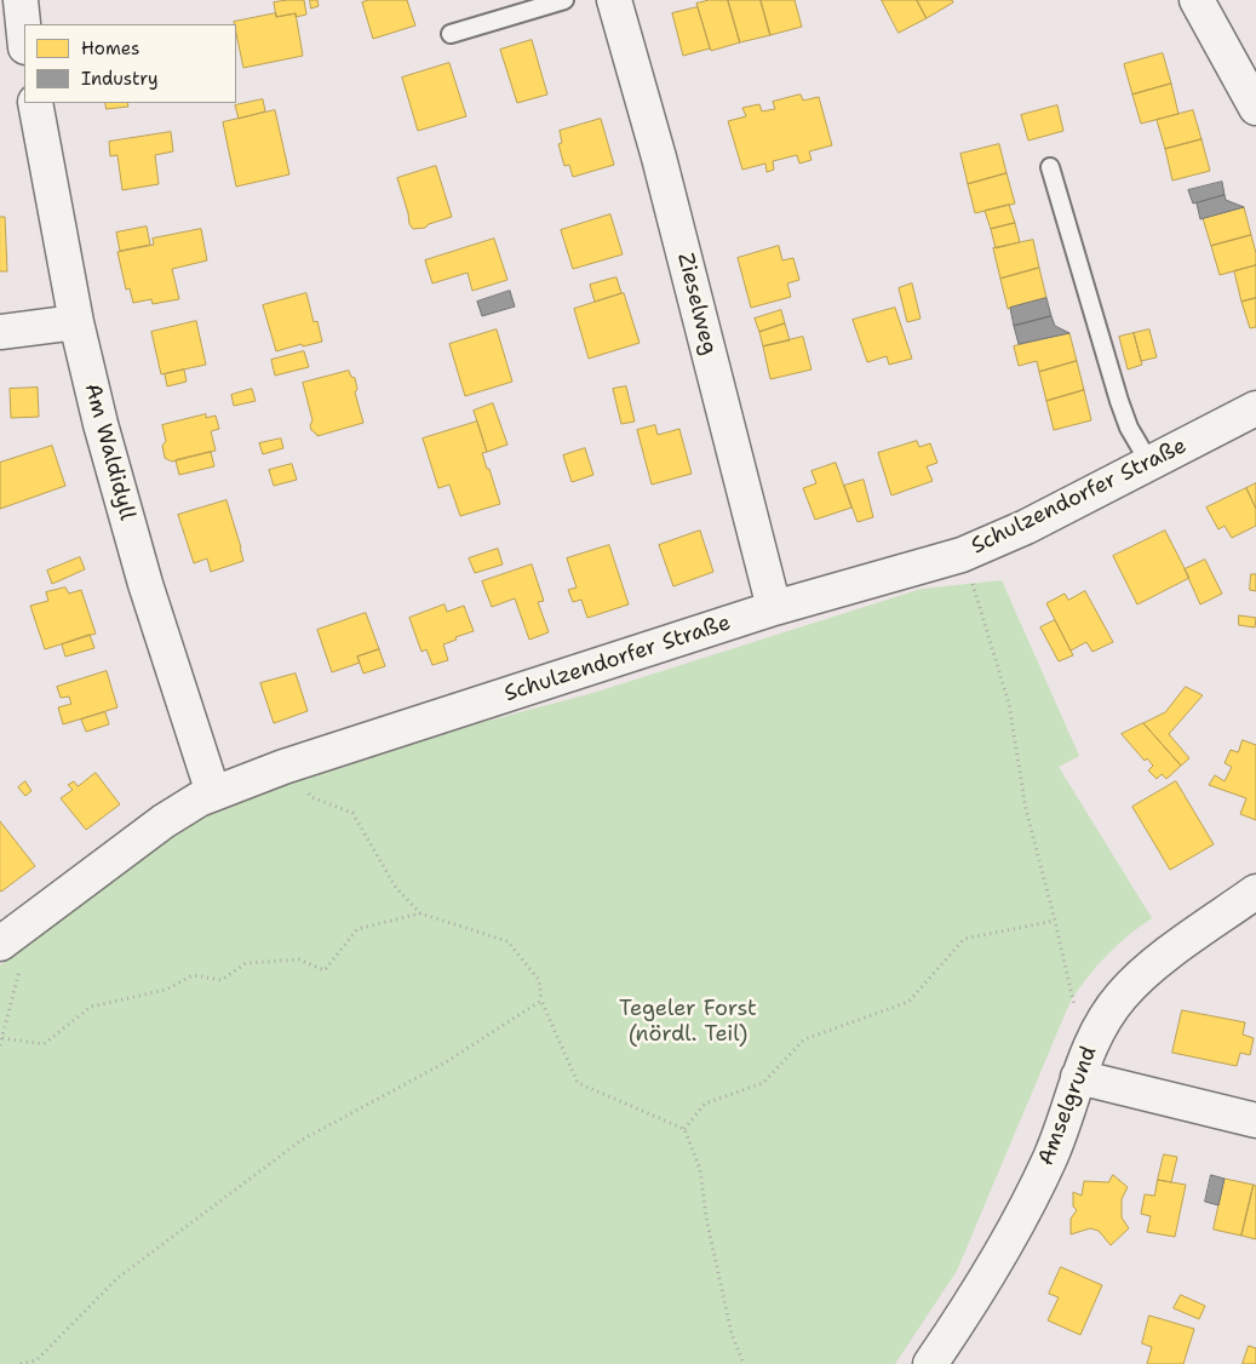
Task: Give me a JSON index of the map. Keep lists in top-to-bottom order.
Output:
{
  "streets": {
    "street": [
      "Zieselweg",
      "Am Waldidyll",
      "Schulzendorfer Straße",
      "Amselgrund"
    ]
  },
  "crossings": [
    ["Zieselweg", "Schulzendorfer Straße"],
    ["Am Waldidyll", "Schulzendorfer Straße"]
  ],
  "parks": ["Tegeler Forst (nördl. Teil)"],
  "legend": ["Homes", "Industry"]
}
